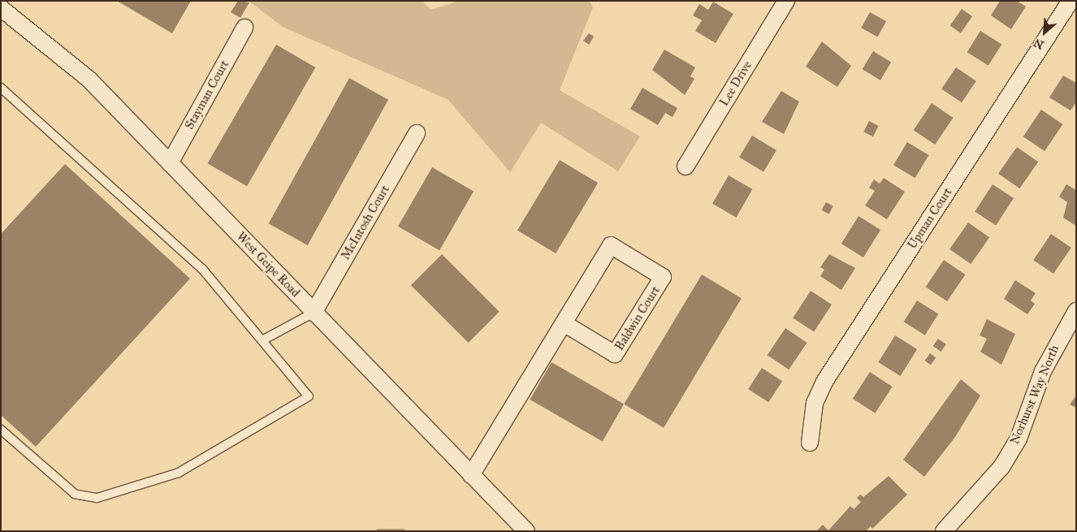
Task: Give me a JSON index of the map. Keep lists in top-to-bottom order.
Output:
{
  "streets": {
    "street": [
      "Lee Drive",
      "Stayman Court",
      "Upman Court",
      "McIntosh Court",
      "West Geipe Road",
      "Baldwin Court",
      "Norhurst Way North"
    ]
  },
  "crossings": [
    ["Stayman Court", "West Geipe Road"],
    ["McIntosh Court", "West Geipe Road"],
    ["West Geipe Road", "Baldwin Court"]
  ],
  "north": "bottom left"
}
